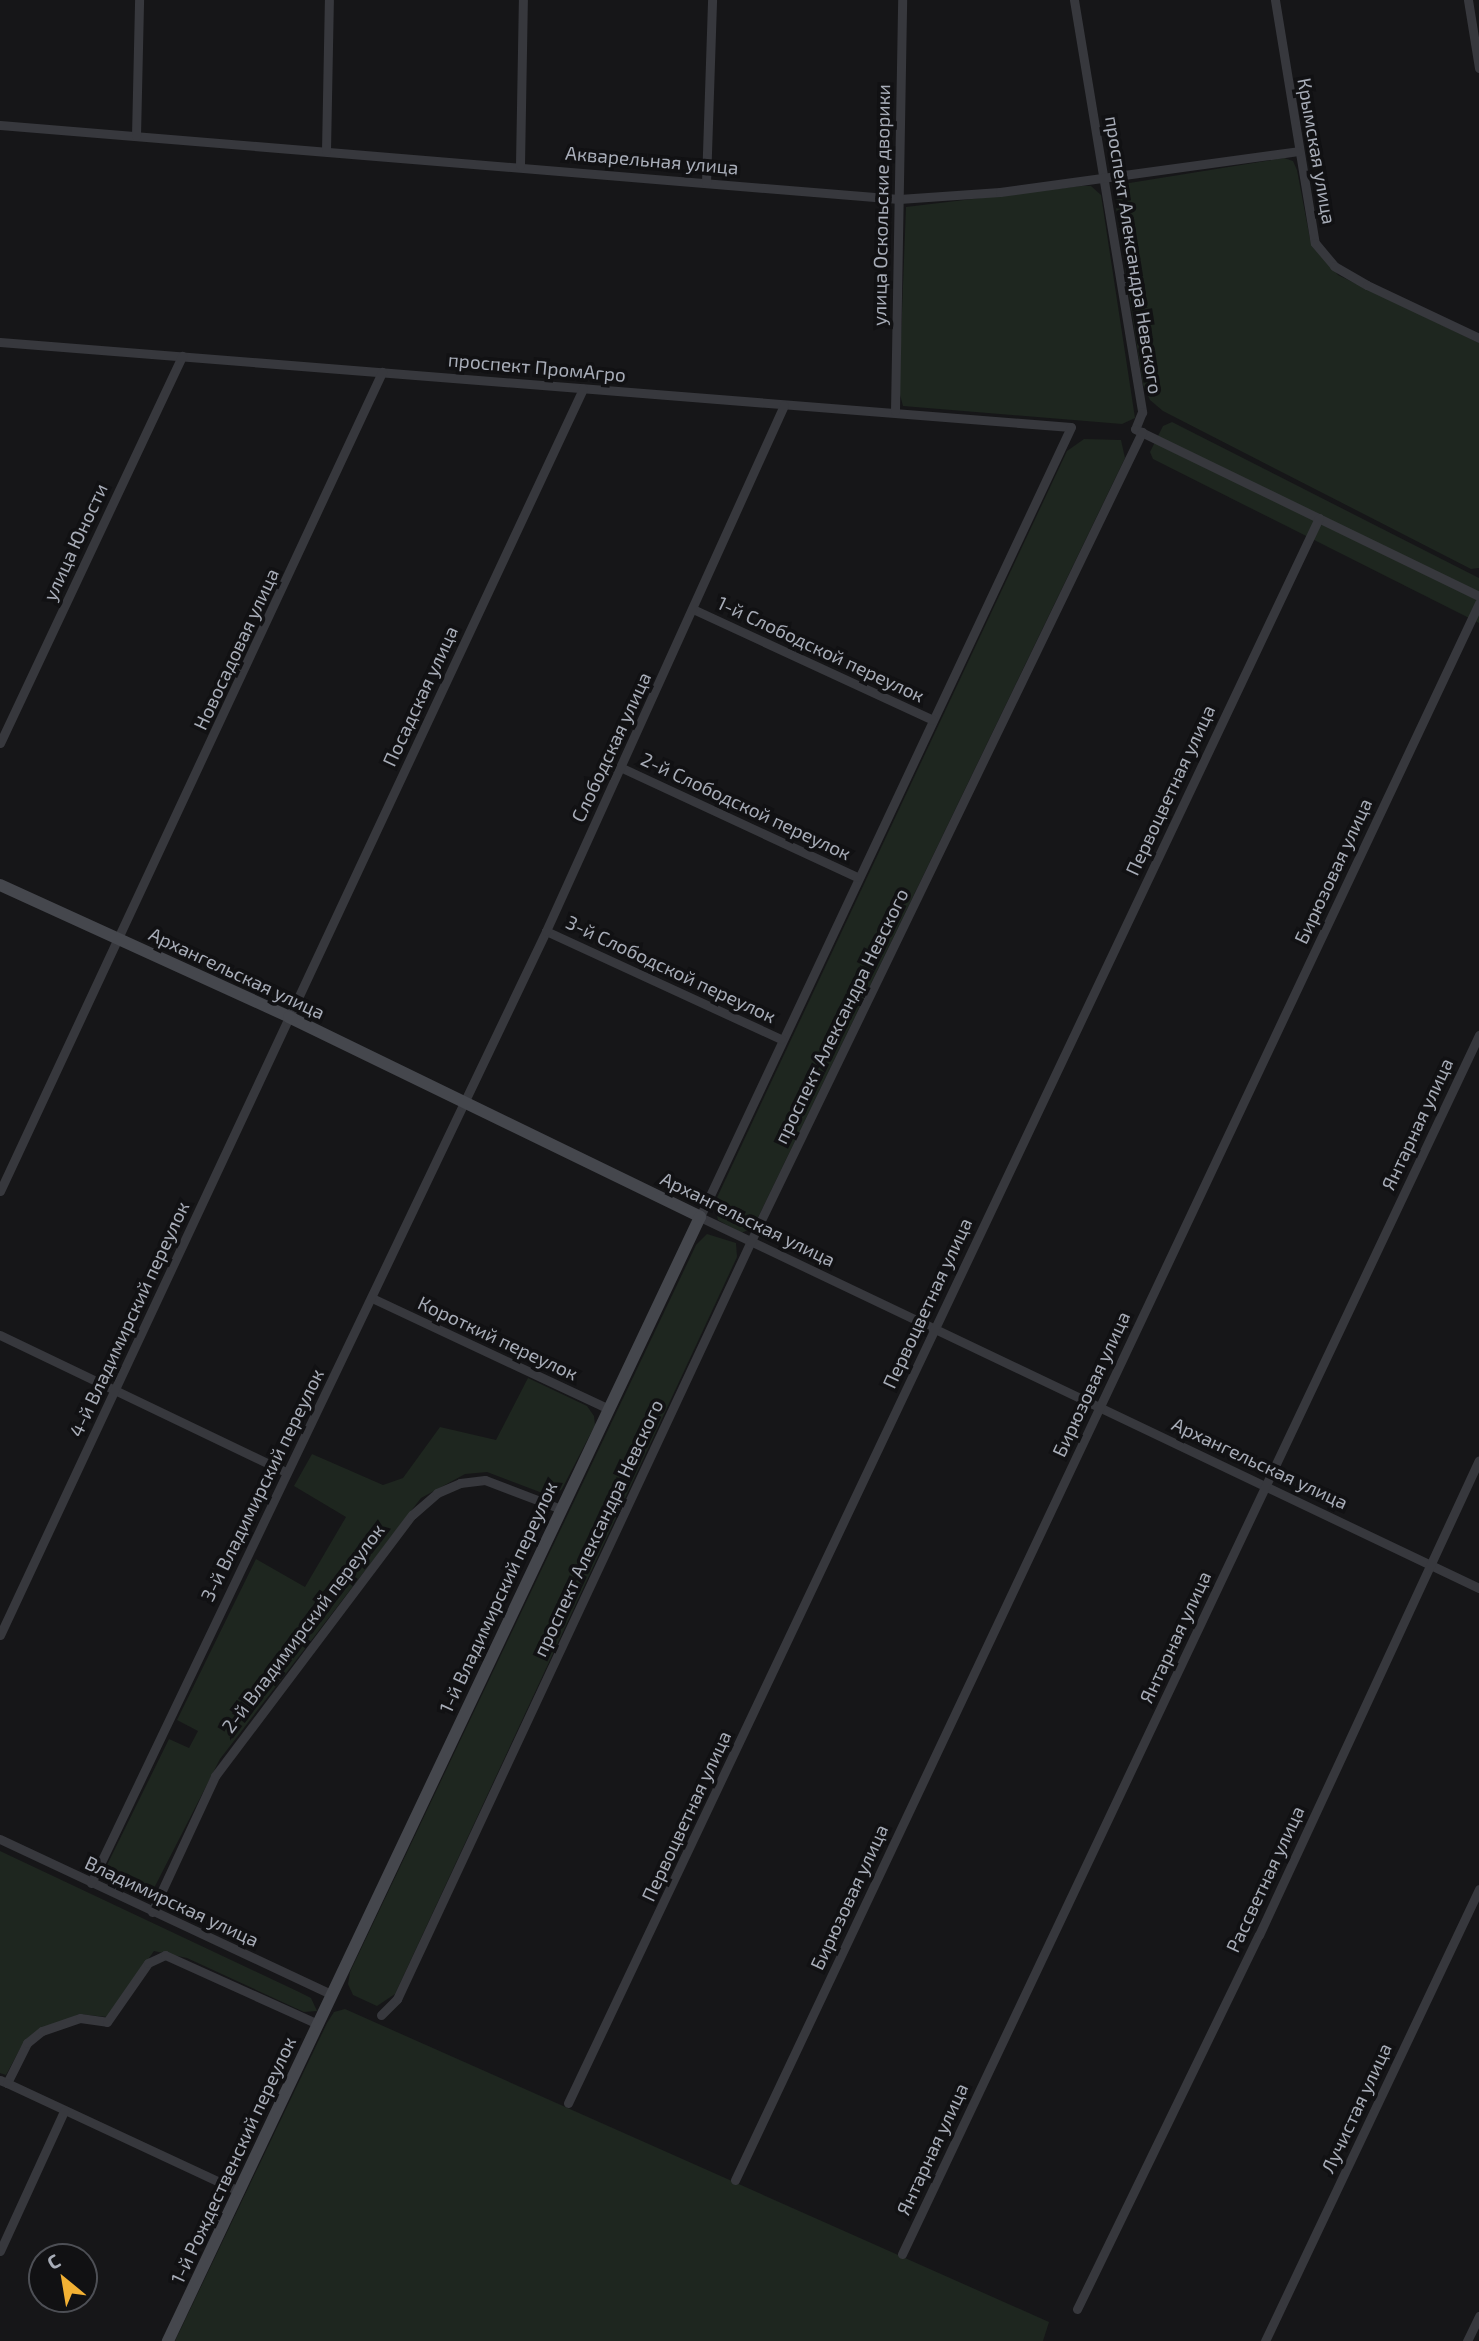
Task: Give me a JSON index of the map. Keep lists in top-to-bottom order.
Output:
{
  "streets": {
    "street": [
      "Крымская улица",
      "Акварельная улица",
      "улица Оскольские дворики",
      "проспект Александра Невского",
      "проспект ПромАгро",
      "улица Юности",
      "Новосадовая улица",
      "1-й Слободской переулок",
      "Посадская улица",
      "Слободская улица",
      "Первоцветная улица",
      "2-й Слободской переулок",
      "Бирюзовая улица",
      "3-й Слободской переулок",
      "Архангельская улица",
      "Янтарная улица",
      "4-й Владимирский переулок",
      "Короткий переулок",
      "3-й Владимирский переулок",
      "1-й Владимирский переулок",
      "2-й Владимирский переулок",
      "Рассветная улица",
      "Владимирская улица",
      "Лучистая улица",
      "1-й Рождественский переулок"
    ]
  },
  "crossings": [
    ["Крымская улица", "Акварельная улица"],
    ["Акварельная улица", "улица Оскольские дворики"],
    ["Акварельная улица", "проспект Александра Невского"],
    ["улица Оскольские дворики", "проспект ПромАгро"],
    ["проспект Александра Невского", "Архангельская улица"],
    ["проспект ПромАгро", "улица Юности"],
    ["проспект ПромАгро", "Новосадовая улица"],
    ["проспект ПромАгро", "1-й Слободской переулок"],
    ["проспект ПромАгро", "Посадская улица"],
    ["проспект ПромАгро", "Слободская улица"],
    ["Новосадовая улица", "Архангельская улица"],
    ["1-й Слободской переулок", "Слободская улица"],
    ["Посадская улица", "Архангельская улица"],
    ["Посадская улица", "4-й Владимирский переулок"],
    ["Слободская улица", "2-й Слободской переулок"],
    ["Слободская улица", "3-й Слободской переулок"],
    ["Слободская улица", "Архангельская улица"],
    ["Слободская улица", "3-й Владимирский переулок"],
    ["Первоцветная улица", "Архангельская улица"],
    ["Бирюзовая улица", "Архангельская улица"],
    ["Архангельская улица", "Янтарная улица"],
    ["Архангельская улица", "4-й Владимирский переулок"],
    ["Архангельская улица", "3-й Владимирский переулок"],
    ["Архангельская улица", "1-й Владимирский переулок"],
    ["Архангельская улица", "Рассветная улица"],
    ["Короткий переулок", "3-й Владимирский переулок"],
    ["Короткий переулок", "1-й Владимирский переулок"],
    ["3-й Владимирский переулок", "Владимирская улица"],
    ["1-й Владимирский переулок", "2-й Владимирский переулок"],
    ["1-й Владимирский переулок", "Владимирская улица"],
    ["1-й Владимирский переулок", "1-й Рождественский переулок"],
    ["2-й Владимирский переулок", "Владимирская улица"],
    ["Владимирская улица", "1-й Рождественский переулок"]
  ],
  "north": "top left"
}
